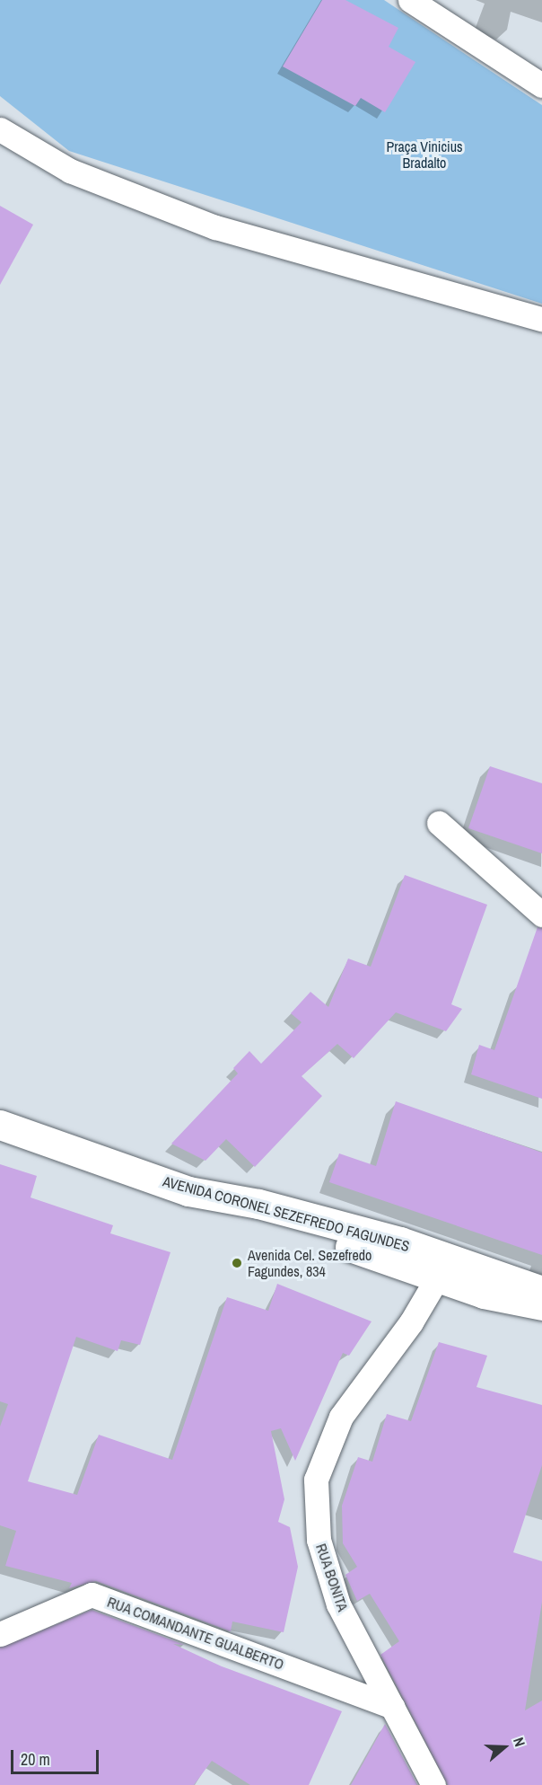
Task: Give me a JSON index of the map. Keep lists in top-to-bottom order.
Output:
{
  "streets": {
    "main road": ["AVENIDA CORONEL SEZEFREDO FAGUNDES"],
    "street": ["RUA BONITA", "RUA COMANDANTE GUALBERTO"]
  },
  "crossings": [
    ["AVENIDA CORONEL SEZEFREDO FAGUNDES", "RUA BONITA"],
    ["RUA BONITA", "RUA COMANDANTE GUALBERTO"]
  ],
  "parks": ["Praça Vinicius Bradalto"],
  "places": ["Avenida Cel. Sezefredo Fagundes, 834"],
  "scale_bar": "20 m",
  "north": "right"
}
